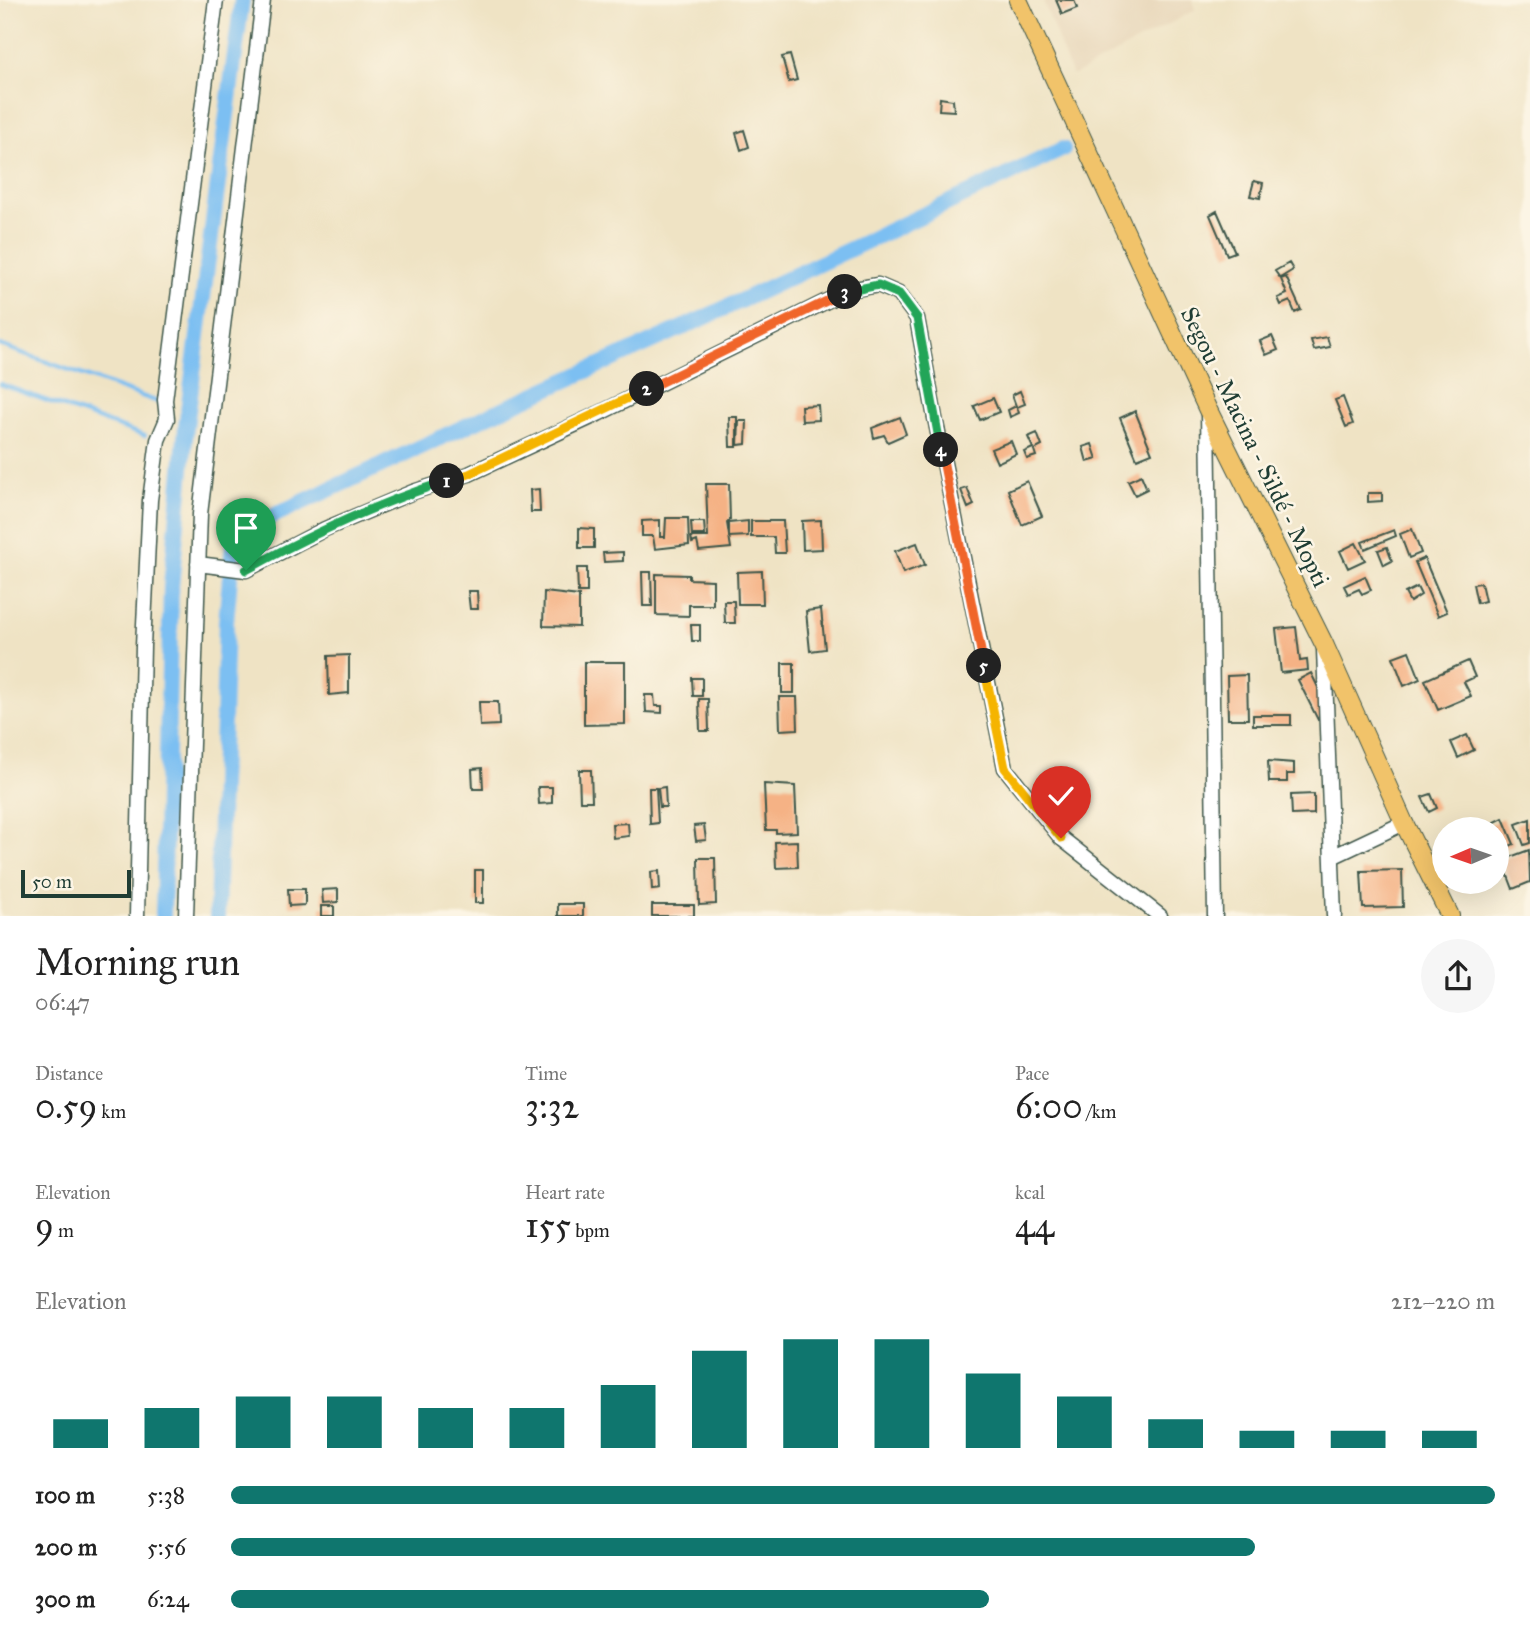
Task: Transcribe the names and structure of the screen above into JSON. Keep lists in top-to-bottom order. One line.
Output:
{"streets":{"main road":["Segou - Macina - Sildé - Mopti"]},"scale_bar":"50 m","north":"left","page":{"pins":["3","2","4","1","5"],"scale":"50 m","heading":["Morning run","06:47"],"stats":[["Distance","0.59 km"],["Time","3:32"],["Pace","6:00 /km"],["Elevation","9 m"],["Heart rate","155 bpm"],["kcal","44"]],"chart":["Elevation","212–220 m"],"list":[{"name":"100 m","note":"5:38"},{"name":"200 m","note":"5:56"},{"name":"300 m","note":"6:24"}]}}
